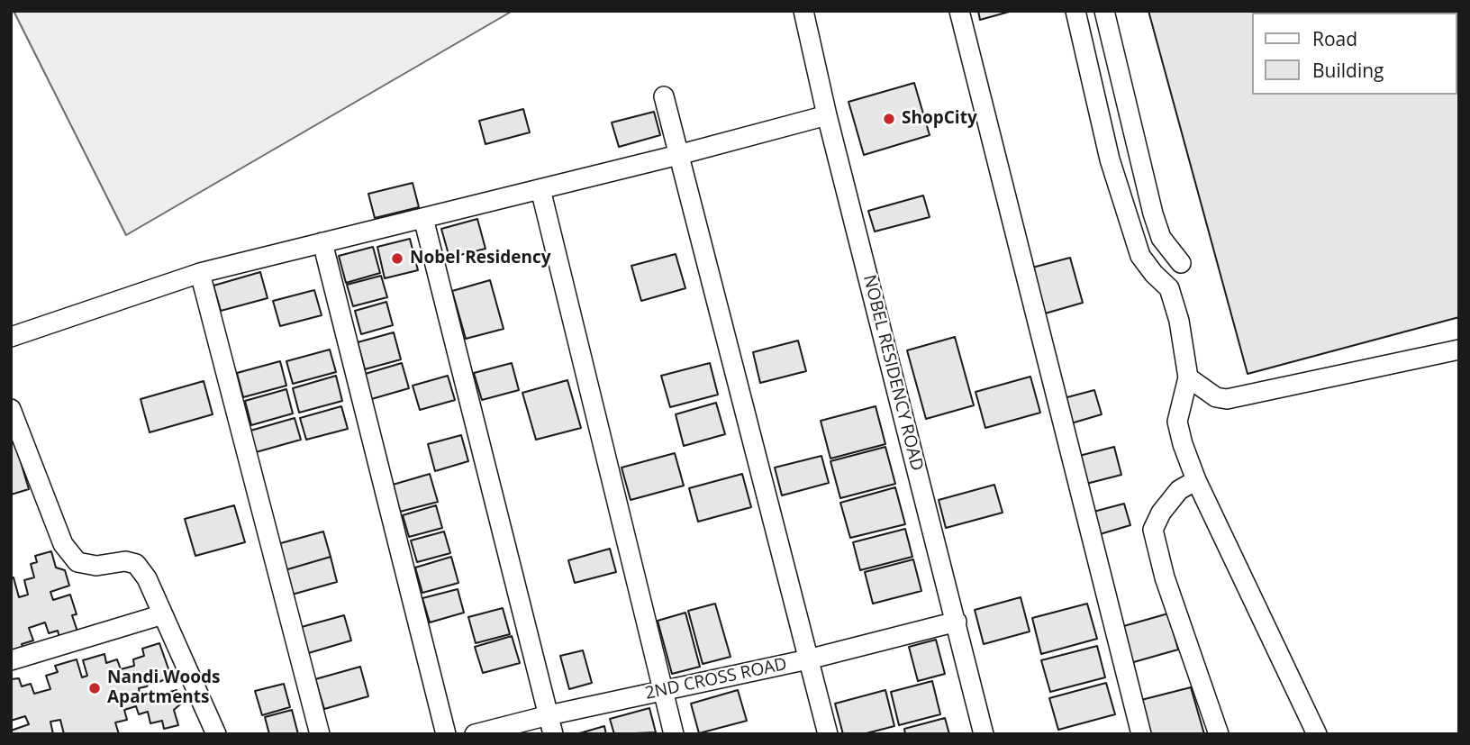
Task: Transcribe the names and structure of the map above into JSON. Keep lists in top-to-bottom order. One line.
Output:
{"streets":{"street":["NOBEL RESIDENCY ROAD","2ND CROSS ROAD"]},"crossings":[["NOBEL RESIDENCY ROAD","2ND CROSS ROAD"]],"places":["ShopCity","Nobel Residency","Nandi Woods Apartments"],"legend":["Road","Building"]}
